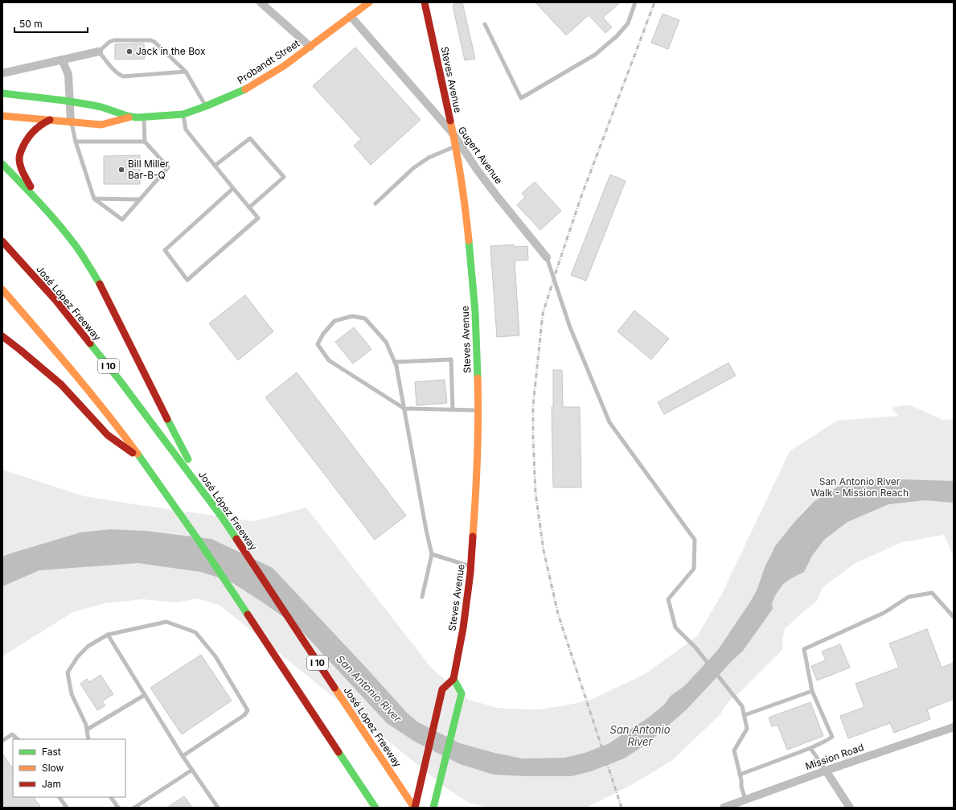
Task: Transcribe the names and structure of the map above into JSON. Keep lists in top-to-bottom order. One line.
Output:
{"streets":{"main road":["Probandt Street","Steves Avenue","José López Freeway","I 10"],"street":["Gugert Avenue","Mission Road"]},"crossings":[["Probandt Street","Gugert Avenue"],["Steves Avenue","Gugert Avenue"]],"water":["San Antonio River"],"parks":["San Antonio River Walk - Mission Reach"],"places":["Jack in the Box","Bill Miller Bar-B-Q"],"legend":["Fast","Slow","Jam"],"scale_bar":"50 m"}
